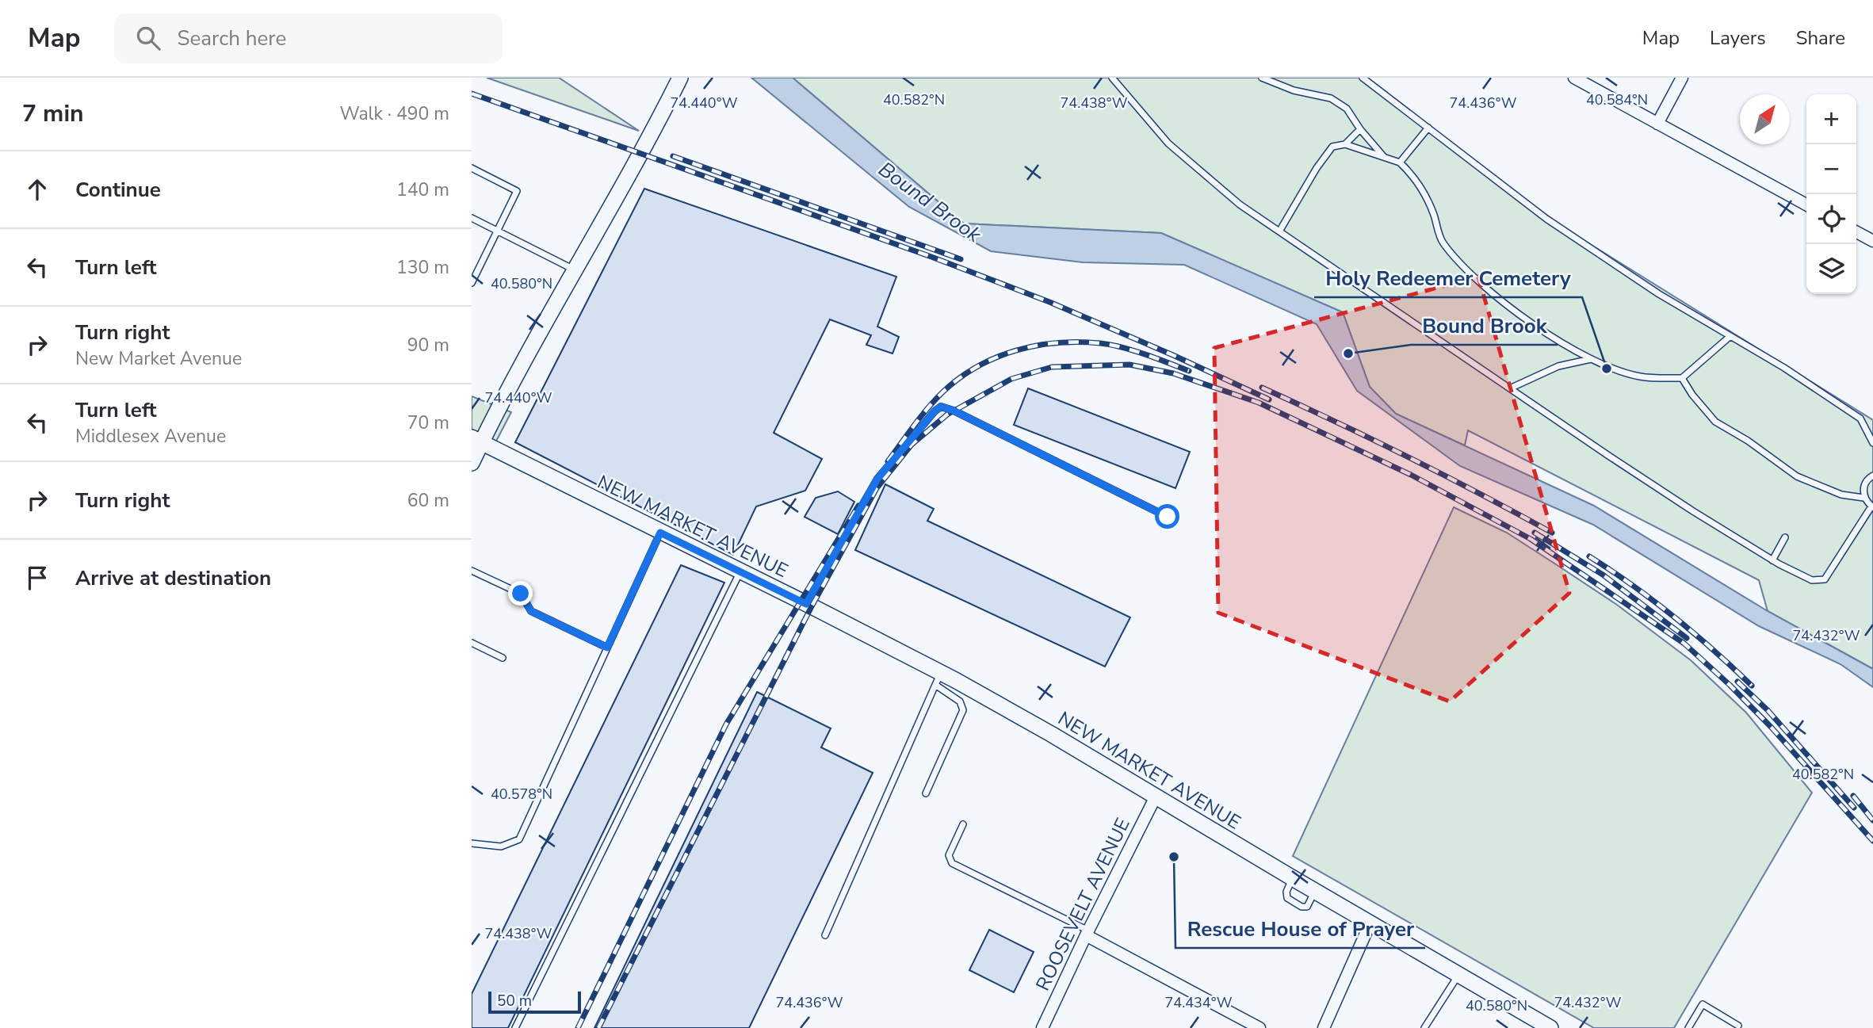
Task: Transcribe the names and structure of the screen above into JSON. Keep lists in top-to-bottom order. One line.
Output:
{"streets":{"main road":["NEW MARKET AVENUE"],"street":["ROOSEVELT AVENUE"]},"crossings":[["NEW MARKET AVENUE","ROOSEVELT AVENUE"]],"water":["Bound Brook"],"places":["Bound Brook","Holy Redeemer Cemetery","Rescue House of Prayer"],"scale_bar":"50 m","north":"top right","page":{"header":"Map","search":"Search here","nav":["Map","Layers","Share"],"heading":["7 min","Walk · 490 m"],"map_buttons":["+","−"],"list":[["Continue","140 m"],["Turn left","130 m"],["Turn right","New Market Avenue","90 m"],["Turn left","Middlesex Avenue","70 m"],["Turn right","60 m"],"Arrive at destination"],"scale":"50 m"},"coordinates":["40.582°N","40.584°N","74.440°W","74.438°W","74.436°W","40.580°N","74.432°W","40.578°N","74.434°W"]}
